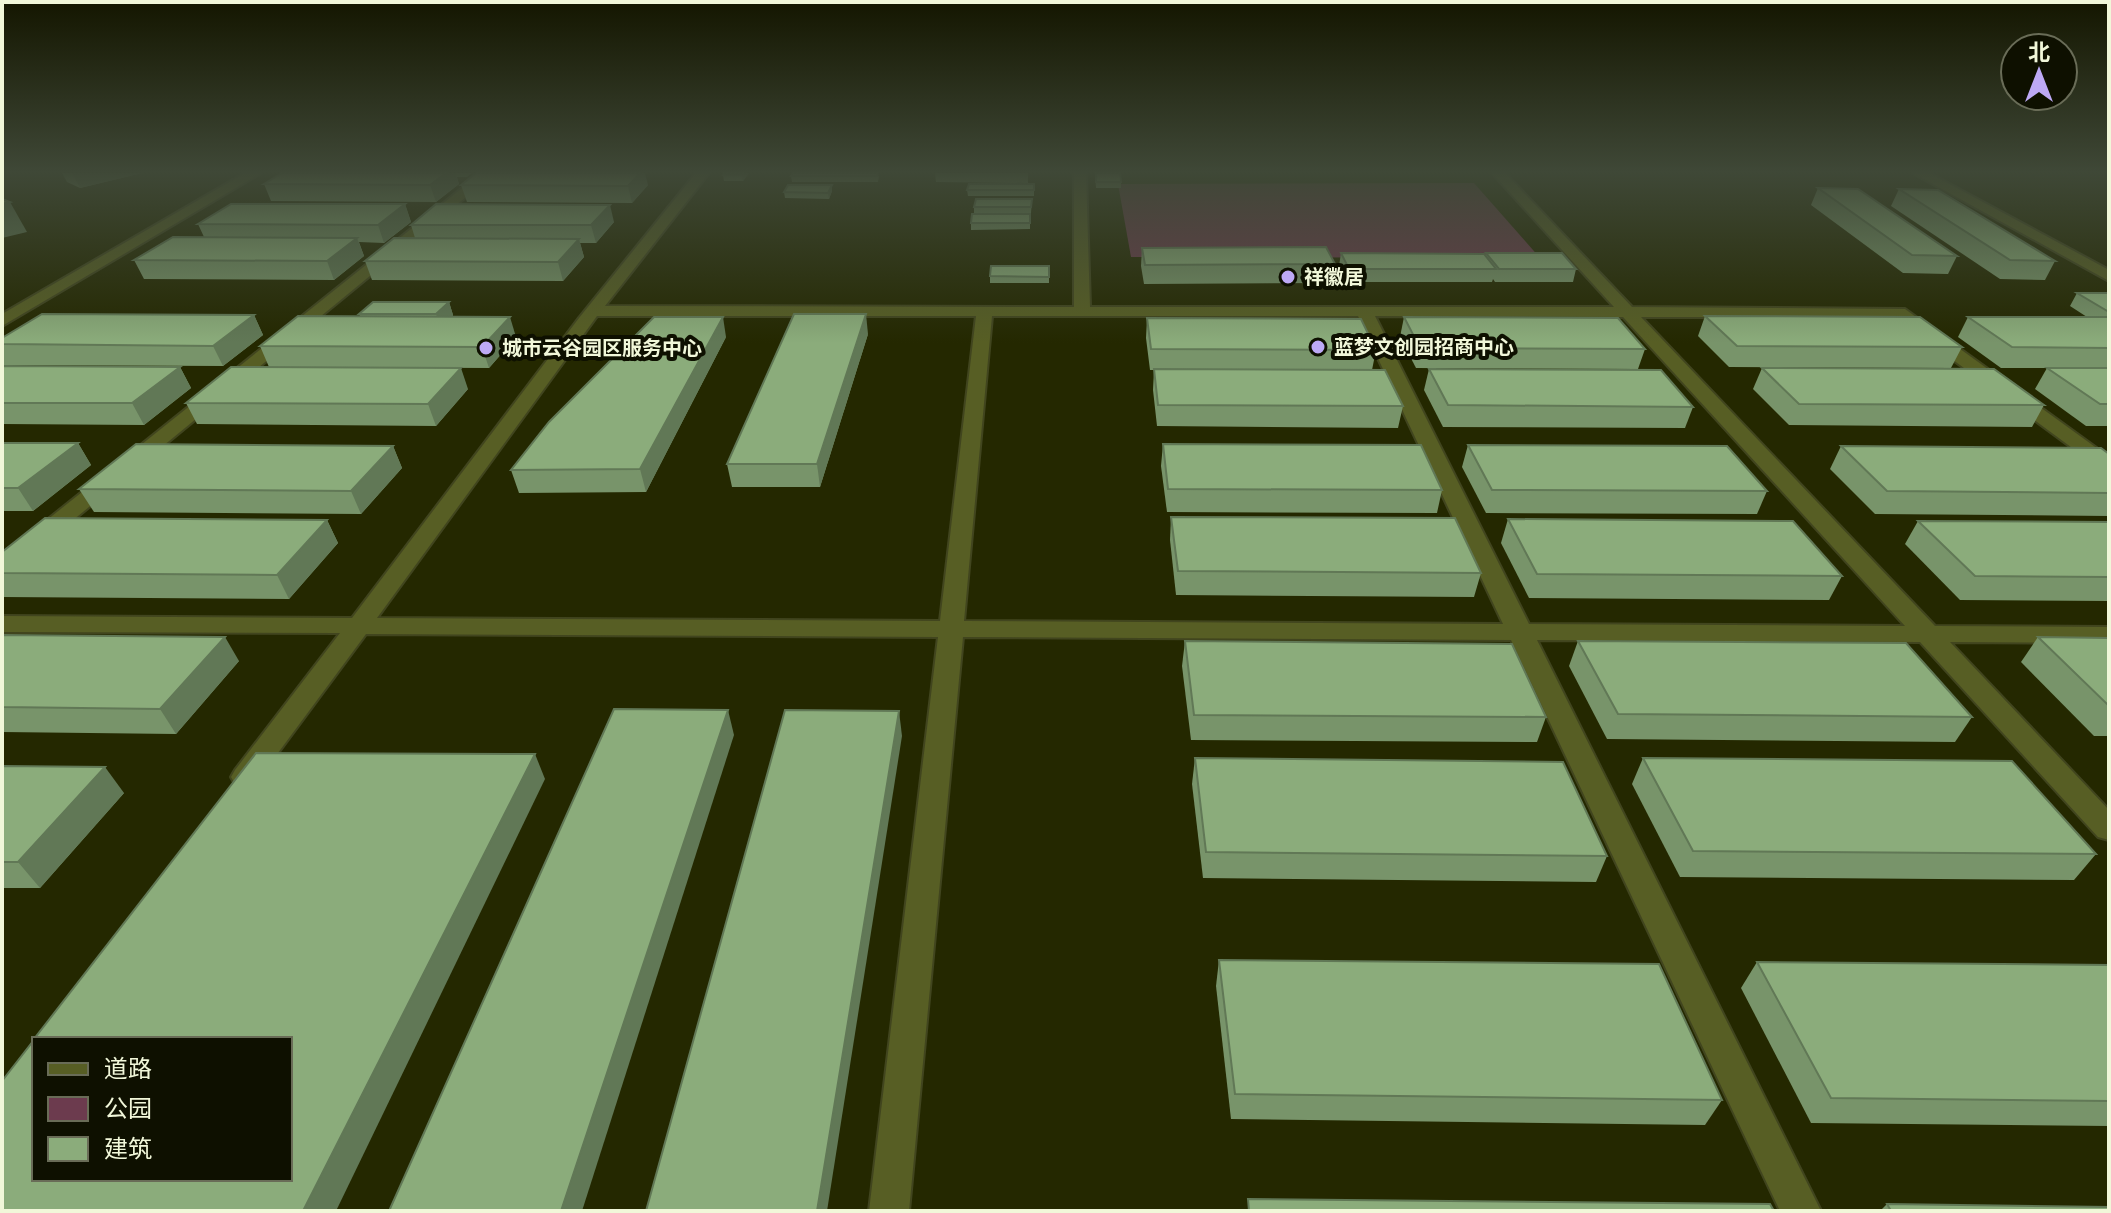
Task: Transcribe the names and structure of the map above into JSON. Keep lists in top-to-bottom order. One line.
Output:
{"places":["祥徽居","蓝梦文创园招商中心","城市云谷园区服务中心"],"legend":["道路","公园","建筑"],"north":"top"}
